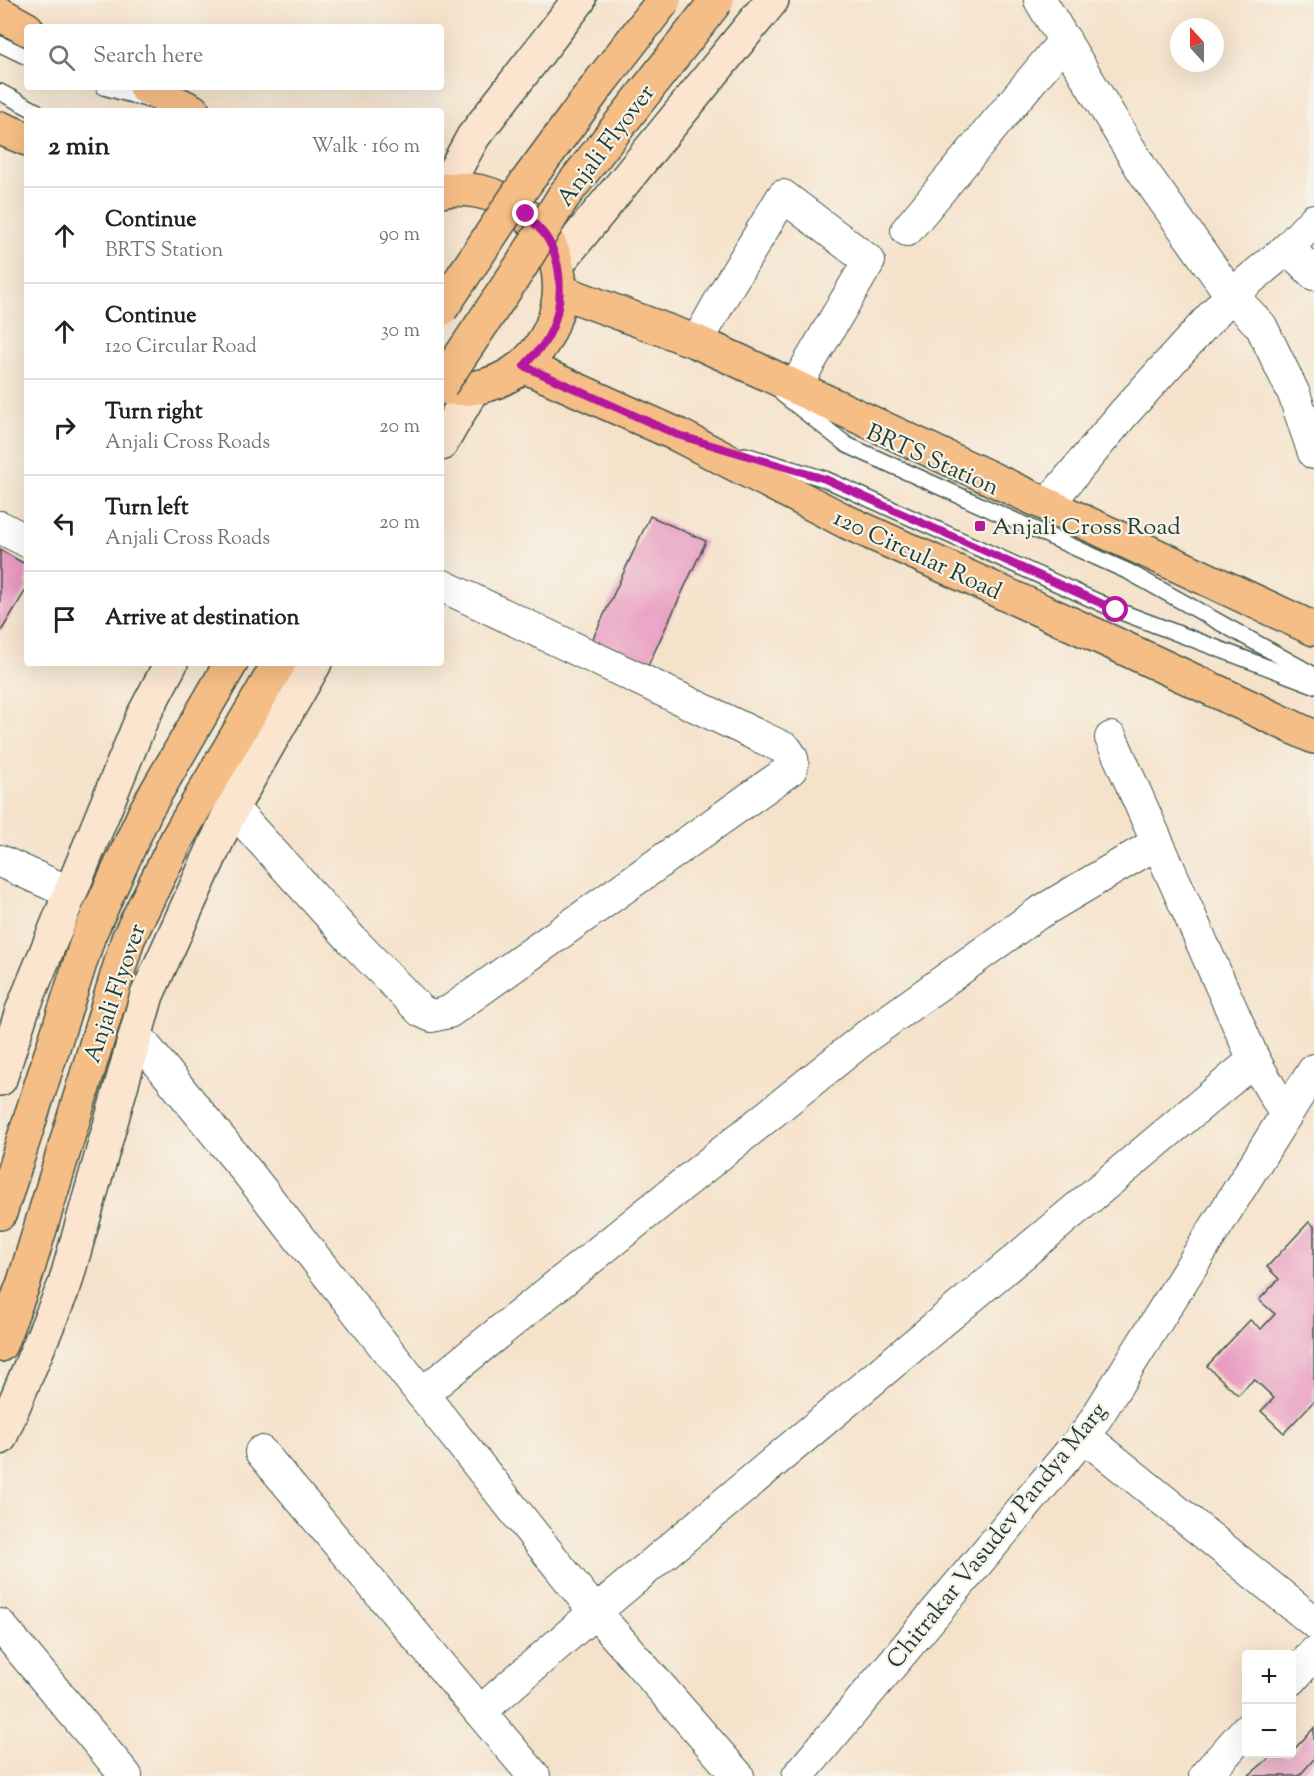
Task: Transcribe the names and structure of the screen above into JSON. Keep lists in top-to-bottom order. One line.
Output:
{"streets":{"main road":["Anjali Flyover","120 Circular Road"],"street":["Chitrakar Vasudev Pandya Marg"],"lane":["BRTS Station"]},"places":{"transit":["Anjali Cross Road"]},"north":"top","page":{"search":"Search here","heading":["2 min","Walk · 160 m"],"list":[["Continue","BRTS Station","90 m"],["Continue","120 Circular Road","30 m"],["Turn right","Anjali Cross Roads","20 m"],["Turn left","Anjali Cross Roads","20 m"],"Arrive at destination"],"map_buttons":["+","−"]}}
